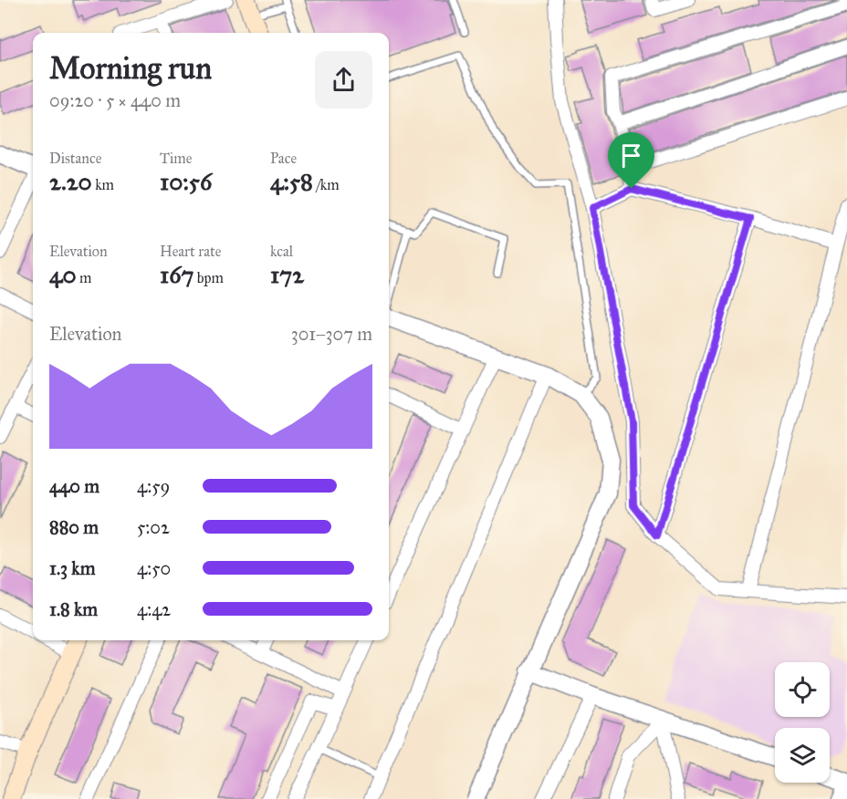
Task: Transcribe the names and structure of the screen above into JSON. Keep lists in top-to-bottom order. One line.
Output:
{"page":{"heading":["Morning run","09:20 · 5 × 440 m"],"stats":[["Distance","2.20 km"],["Time","10:56"],["Pace","4:58 /km"],["Elevation","40 m"],["Heart rate","167 bpm"],["kcal","172"]],"chart":["Elevation","301–307 m"],"list":[{"name":"440 m","note":"4:59"},{"name":"880 m","note":"5:02"},{"name":"1.3 km","note":"4:50"},{"name":"1.8 km","note":"4:42"}]}}
